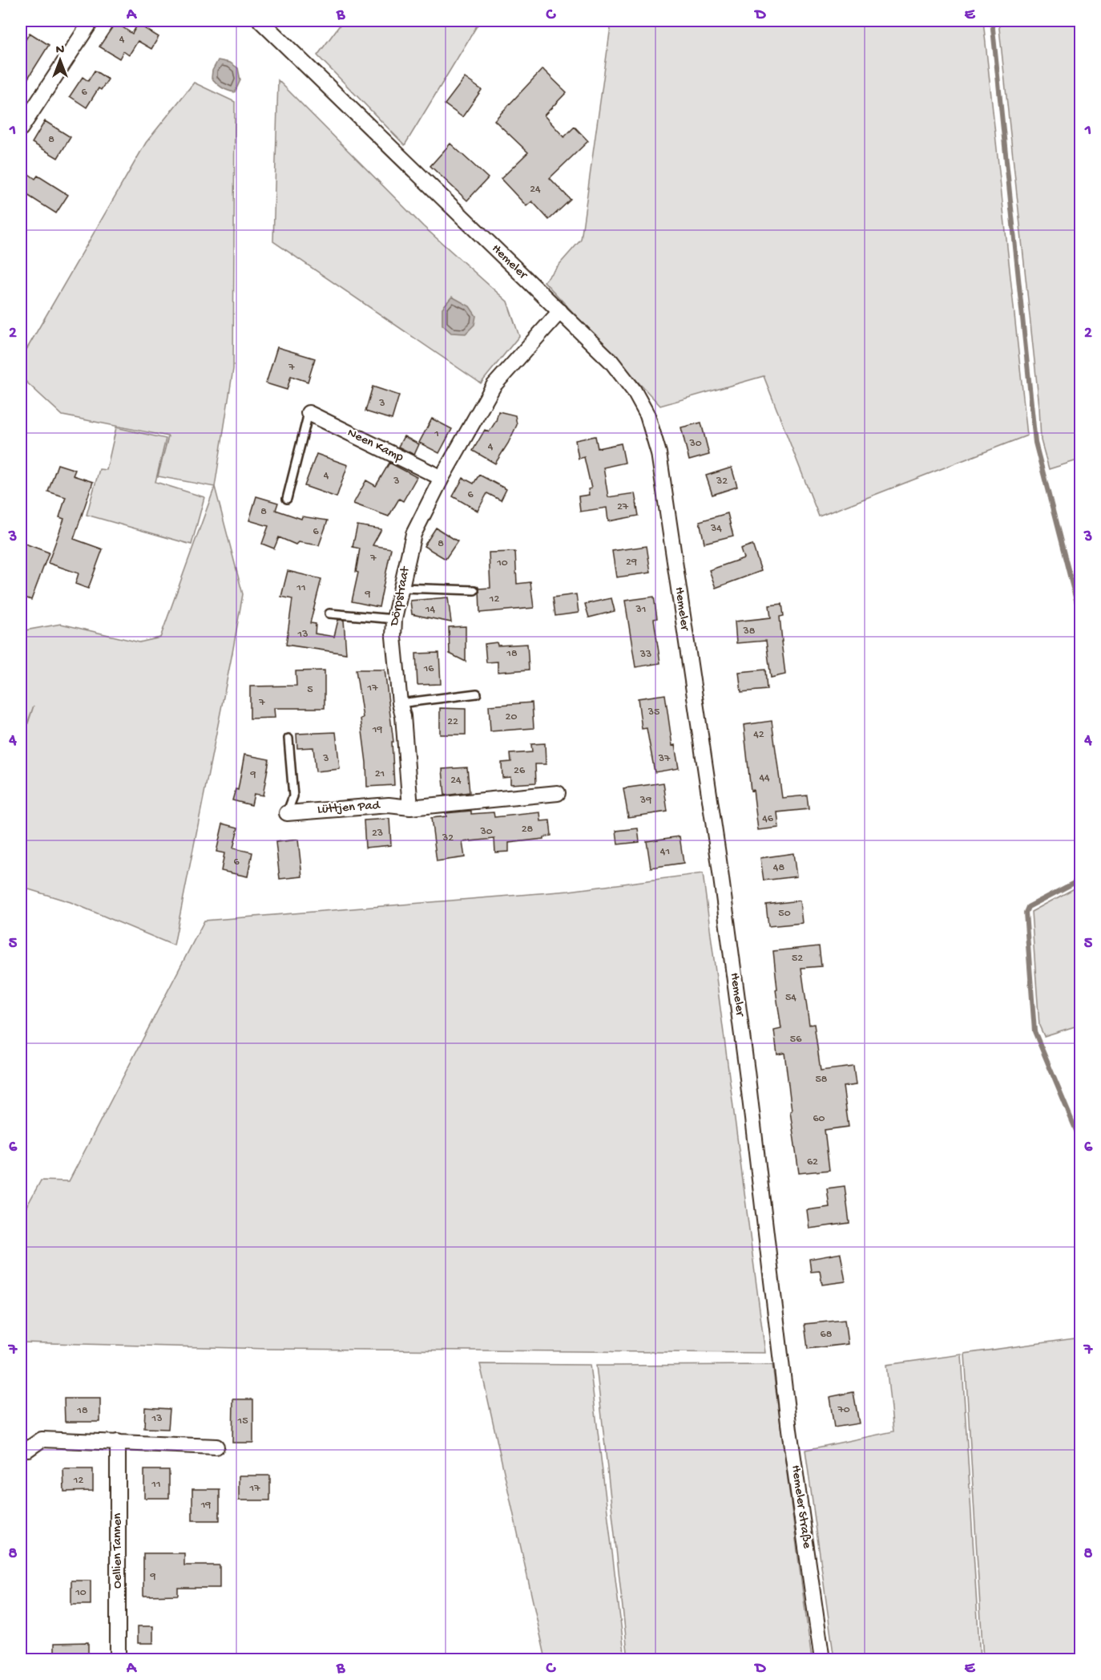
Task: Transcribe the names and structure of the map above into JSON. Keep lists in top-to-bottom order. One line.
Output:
{"streets":{"street":["Hemeler","Neen Kamp","Dörpstraat","Lüttjen Pad","Hemeler Straße","Oellien Tannen"]},"crossings":[["Hemeler","Dörpstraat"],["Hemeler","Hemeler Straße"],["Neen Kamp","Dörpstraat"],["Dörpstraat","Lüttjen Pad"]],"house_numbers":["4","6","8","24","7","3","1","30","4","4","3","32","6","27","8","34","6","8","7","29","10","11","9","12","14","31","38","13","18","33","16","17","5","7","35","20","22","19","42","3","37","26","21","9","44","24","39","46","28","30","23","32","41","6","48","50","52","54","56","58","60","62","68","70","18","13","15","12","11","17","19","9","10"],"north":"top","grid":{"columns":["A","B","C","D","E"],"rows":["1","2","3","4","5","6","7","8"]}}
